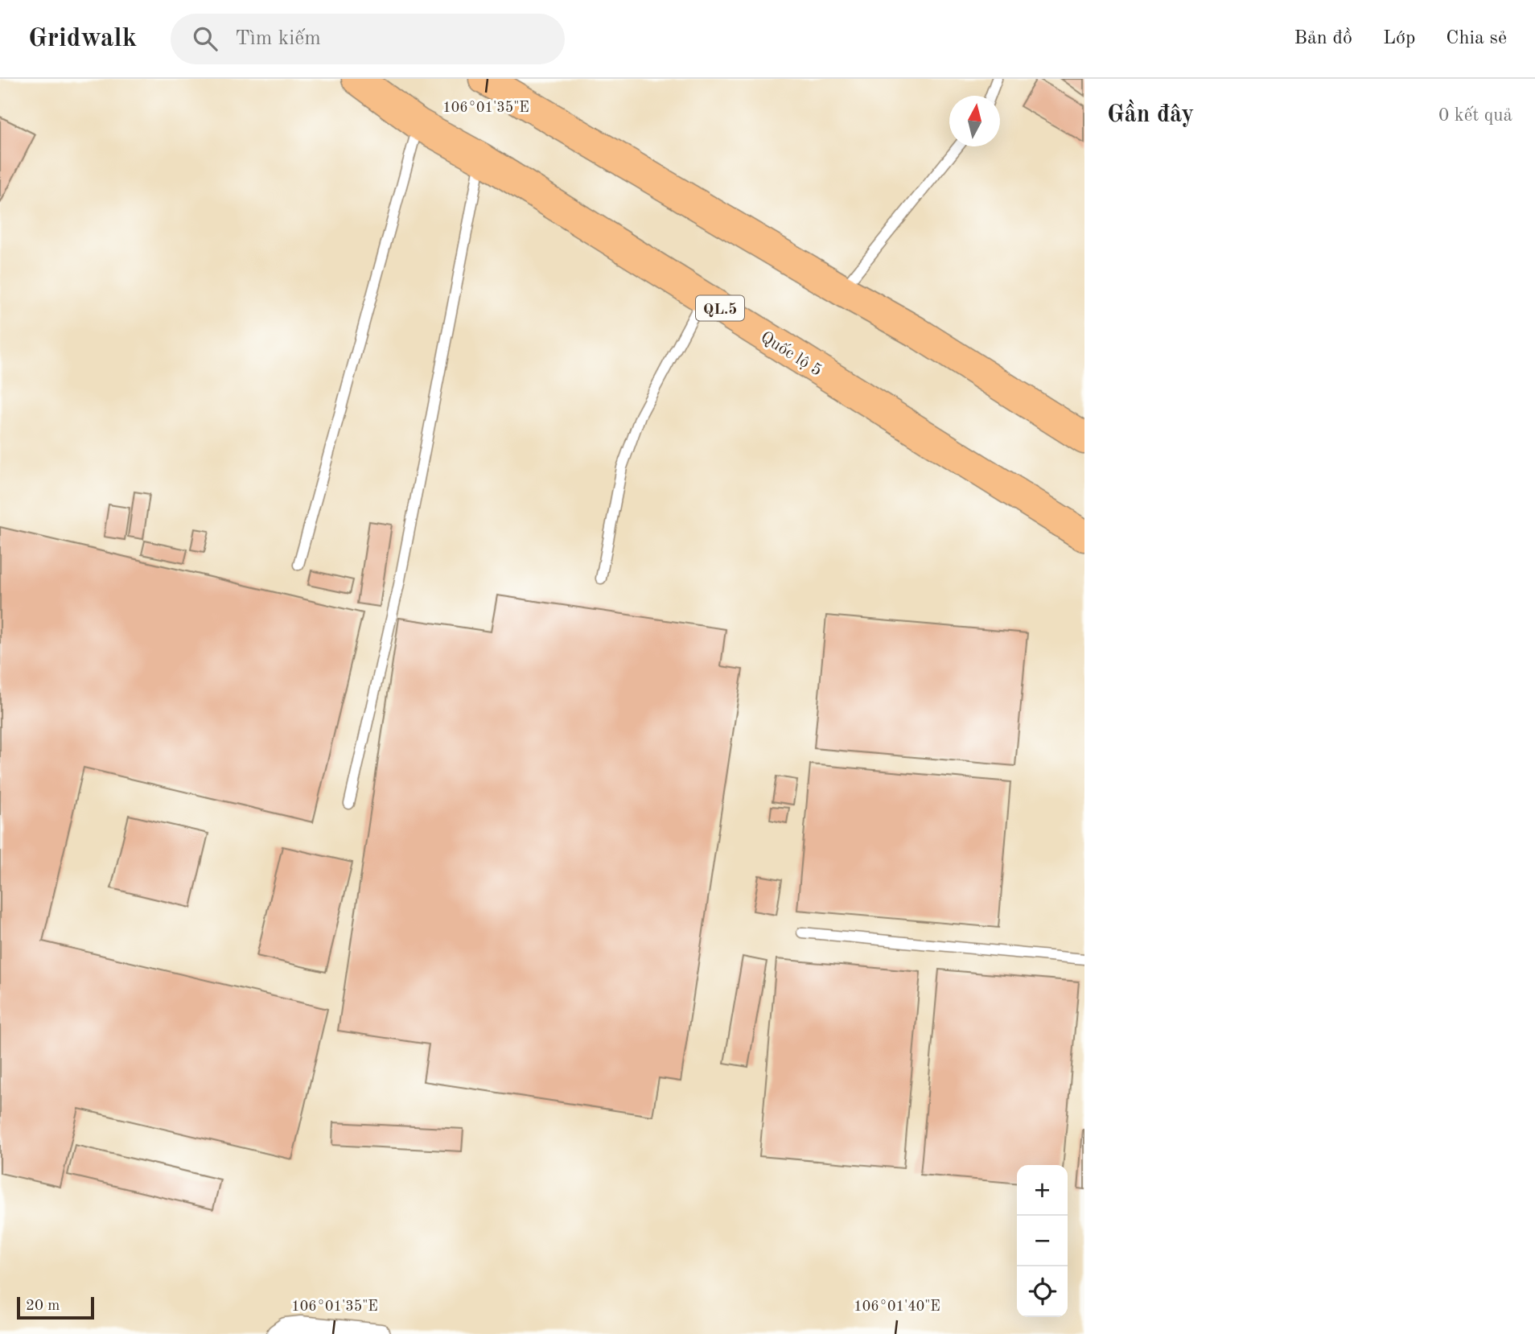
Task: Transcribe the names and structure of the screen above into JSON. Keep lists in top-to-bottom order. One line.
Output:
{"streets":{"highway":["QL.5","Quốc lộ 5"]},"scale_bar":"20 m","north":"top","page":{"header":"Gridwalk","search":"Tìm kiếm","nav":["Bản đồ","Lớp","Chia sẻ"],"heading":["Gần đây","0 kết quả"],"map_buttons":["+","−"],"scale":"20 m"},"coordinates":["106°01'35\"E","106°01'40\"E"]}
